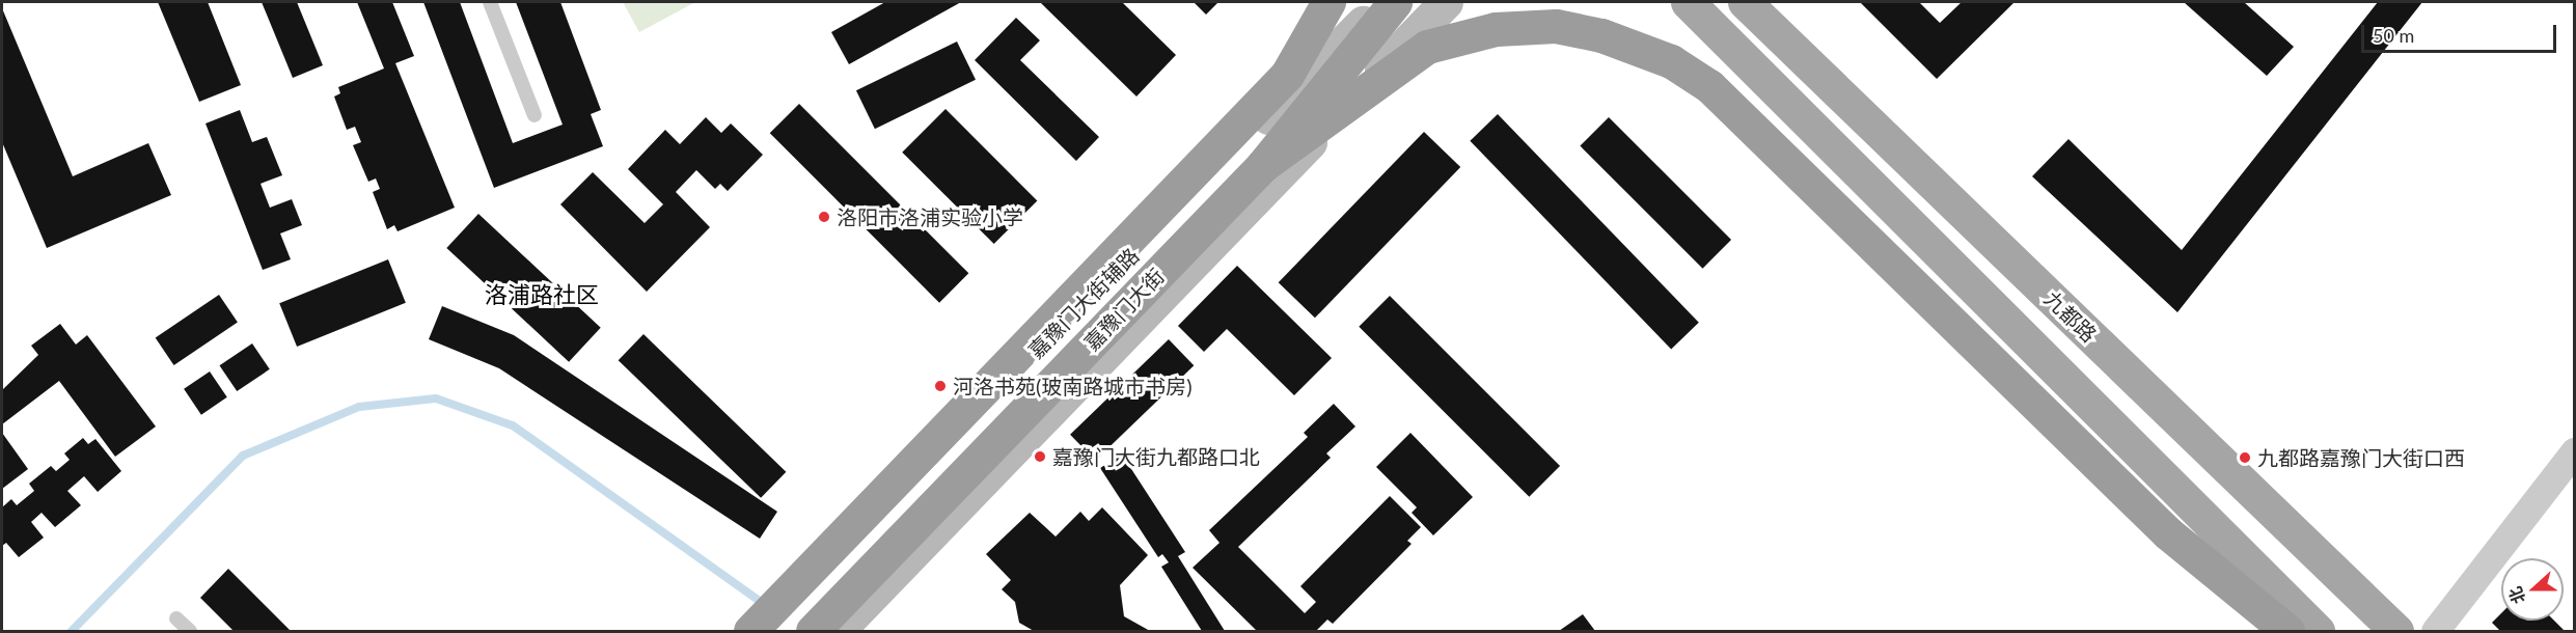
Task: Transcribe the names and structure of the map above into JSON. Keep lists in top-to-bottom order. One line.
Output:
{"streets":{"highway":["嘉豫门大街"],"main road":["嘉豫门大街辅路","九都路"]},"districts":["洛浦路社区"],"places":["洛阳市洛浦实验小学","河洛书苑(玻南路城市书房)","嘉豫门大街九都路口北","九都路嘉豫门大街口西"],"scale_bar":"50 m","north":"left"}
